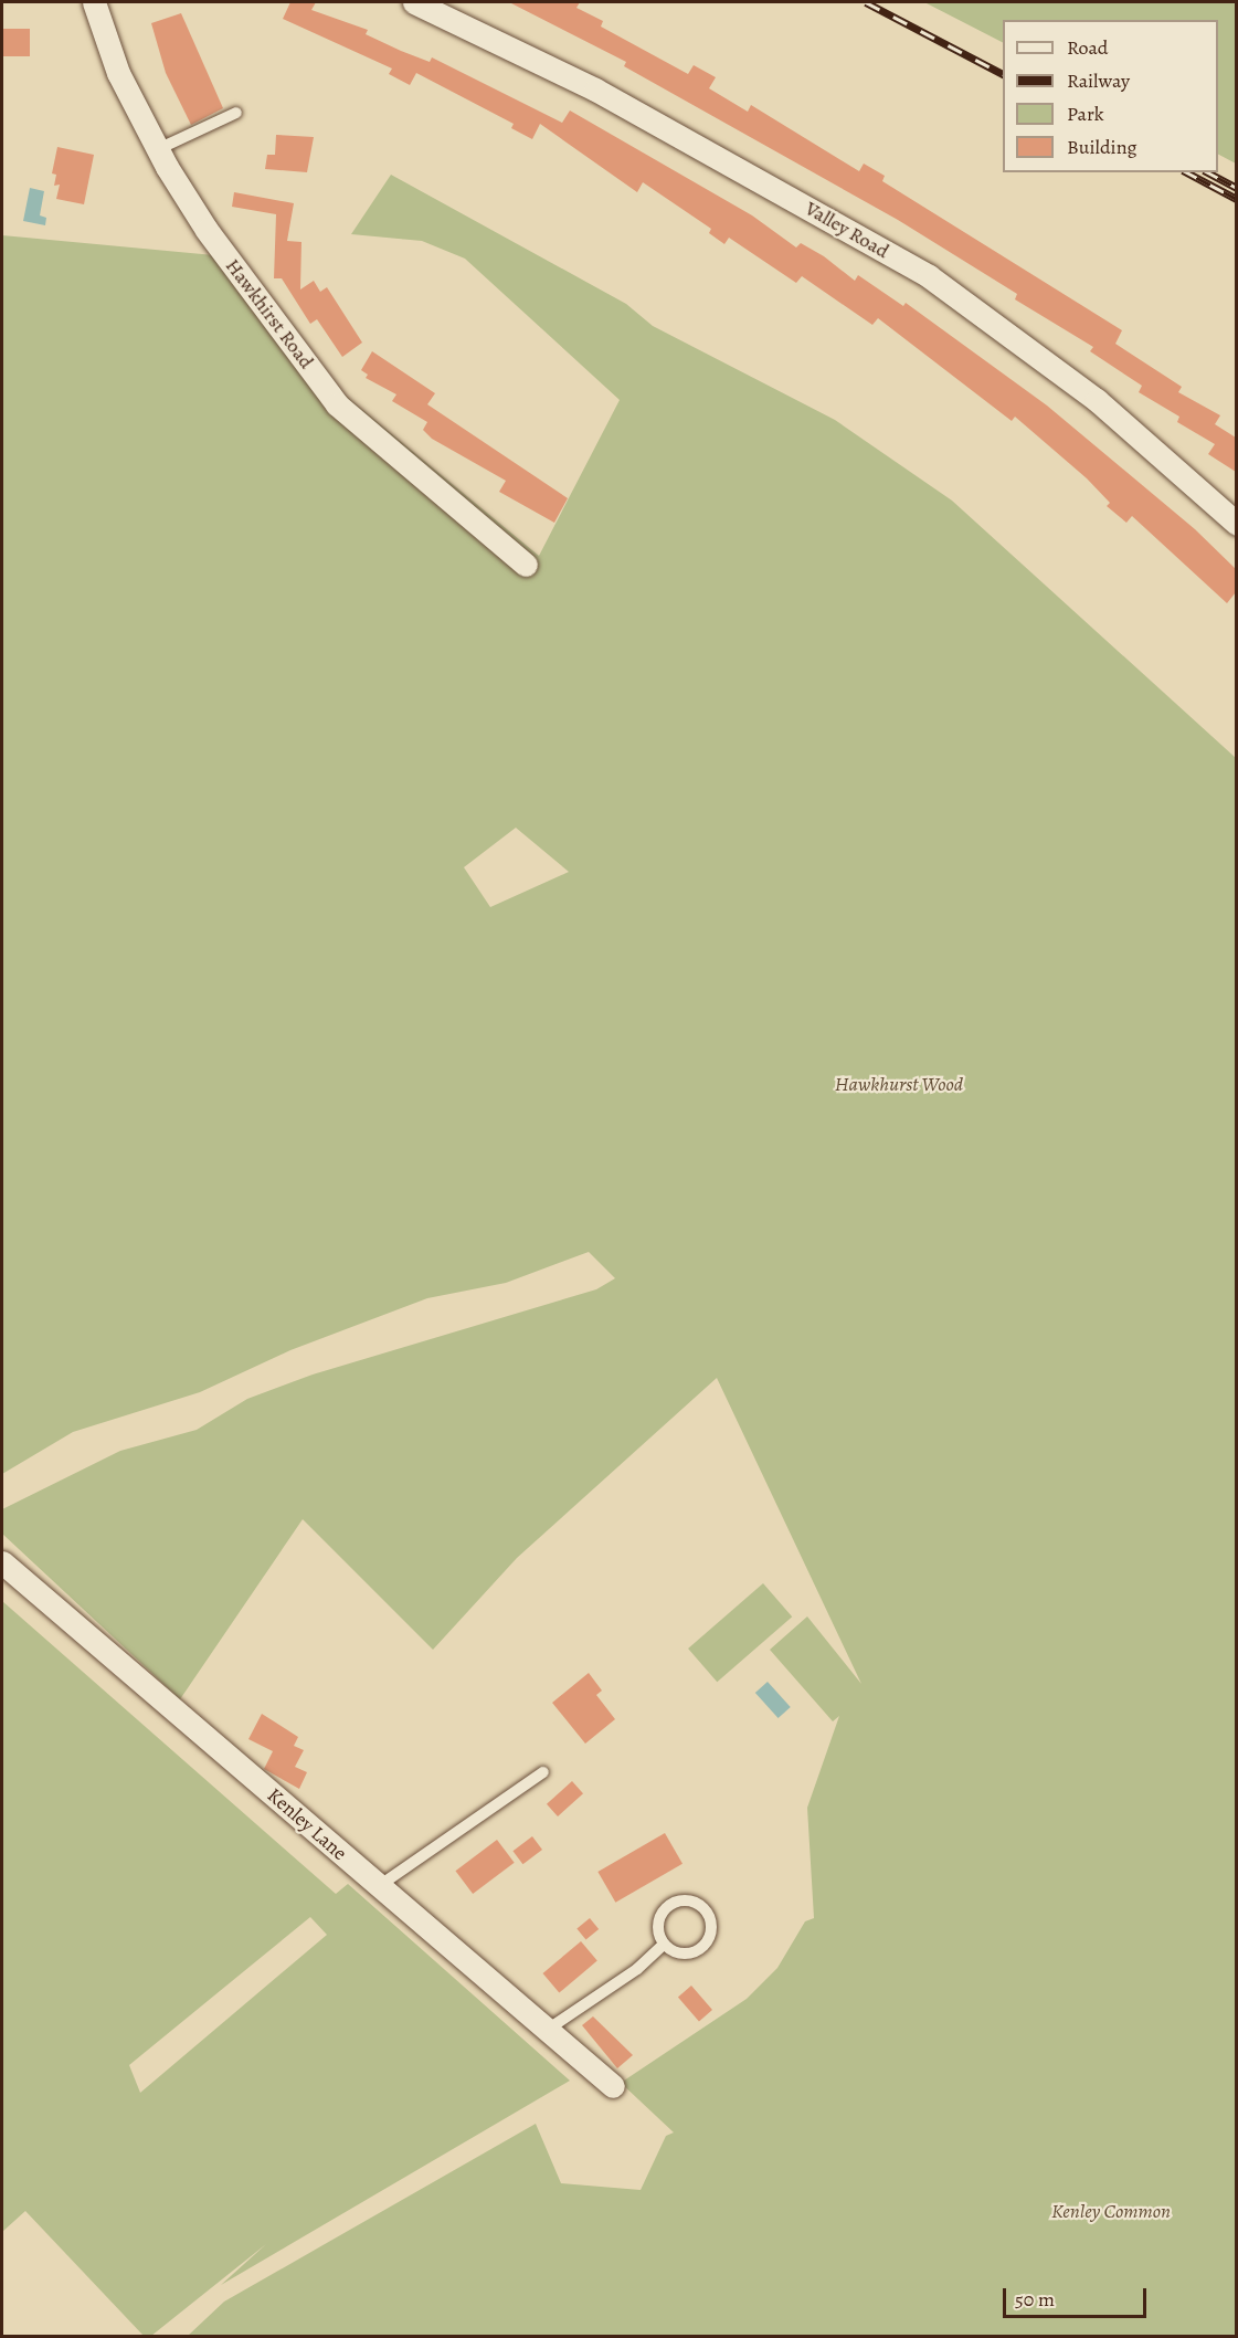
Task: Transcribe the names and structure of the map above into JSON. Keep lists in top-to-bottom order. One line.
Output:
{"streets":{"street":["Valley Road","Hawkhirst Road","Kenley Lane"]},"parks":["Hawkhurst Wood","Kenley Common"],"legend":["Road","Railway","Park","Building"],"scale_bar":"50 m"}
